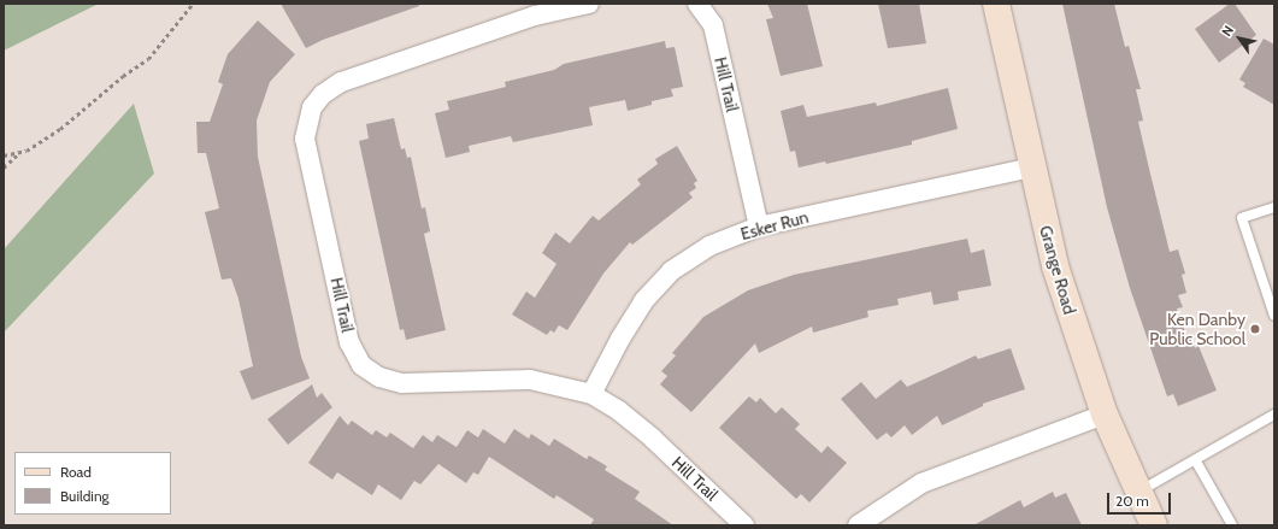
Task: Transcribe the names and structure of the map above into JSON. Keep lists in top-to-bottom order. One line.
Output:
{"streets":{"street":["Hill Trail","Esker Run","Grange Road"]},"crossings":[["Hill Trail","Esker Run"],["Esker Run","Grange Road"]],"places":["Ken Danby Public School"],"legend":["Road","Building"],"scale_bar":"20 m","north":"top left"}
